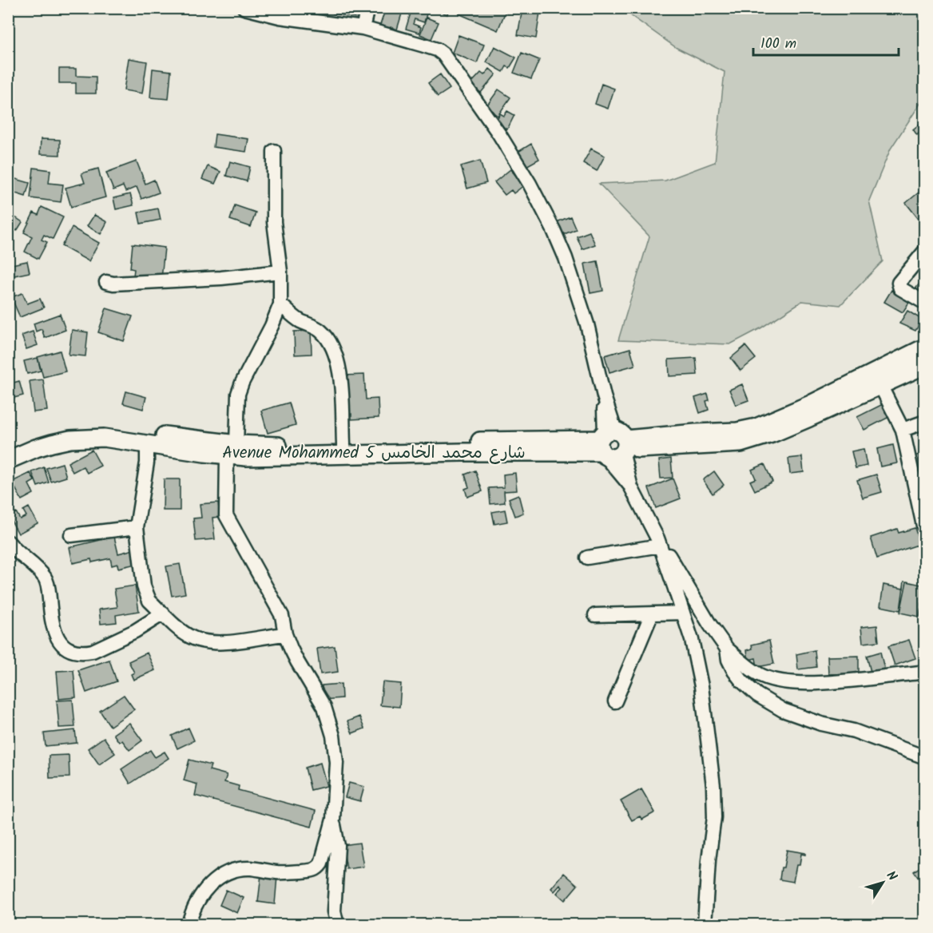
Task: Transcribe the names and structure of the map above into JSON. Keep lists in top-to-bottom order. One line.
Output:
{"streets":{"main road":["Avenue Mohammed 5 شارع محمد الخامس"]},"scale_bar":"100 m","north":"top right"}
